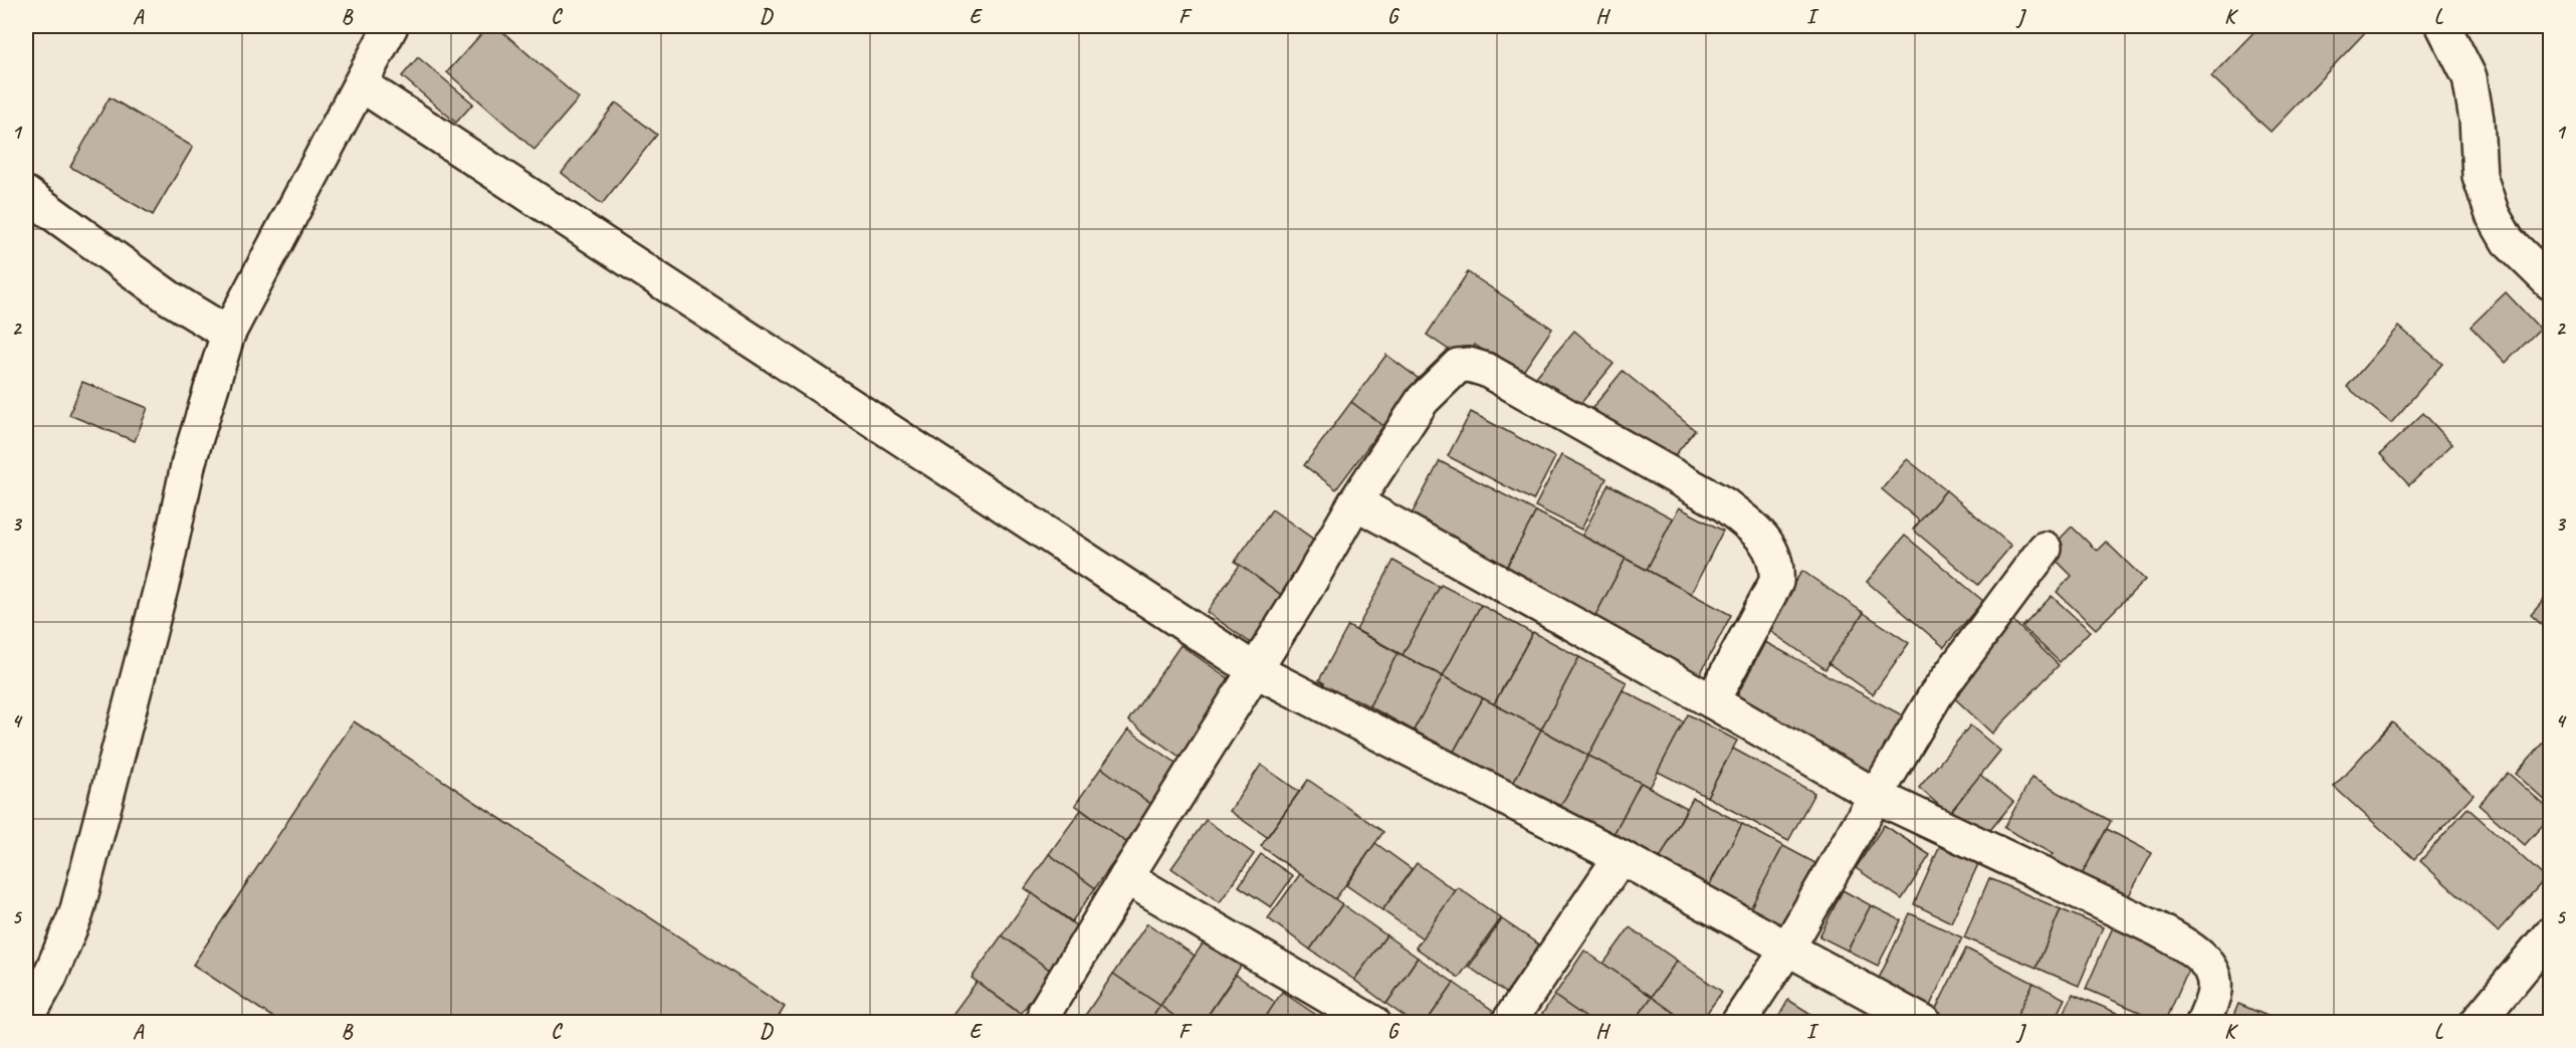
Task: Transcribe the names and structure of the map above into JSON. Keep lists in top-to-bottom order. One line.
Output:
{"grid":{"columns":["A","B","C","D","E","F","G","H","I","J","K","L"],"rows":["1","2","3","4","5"]}}
